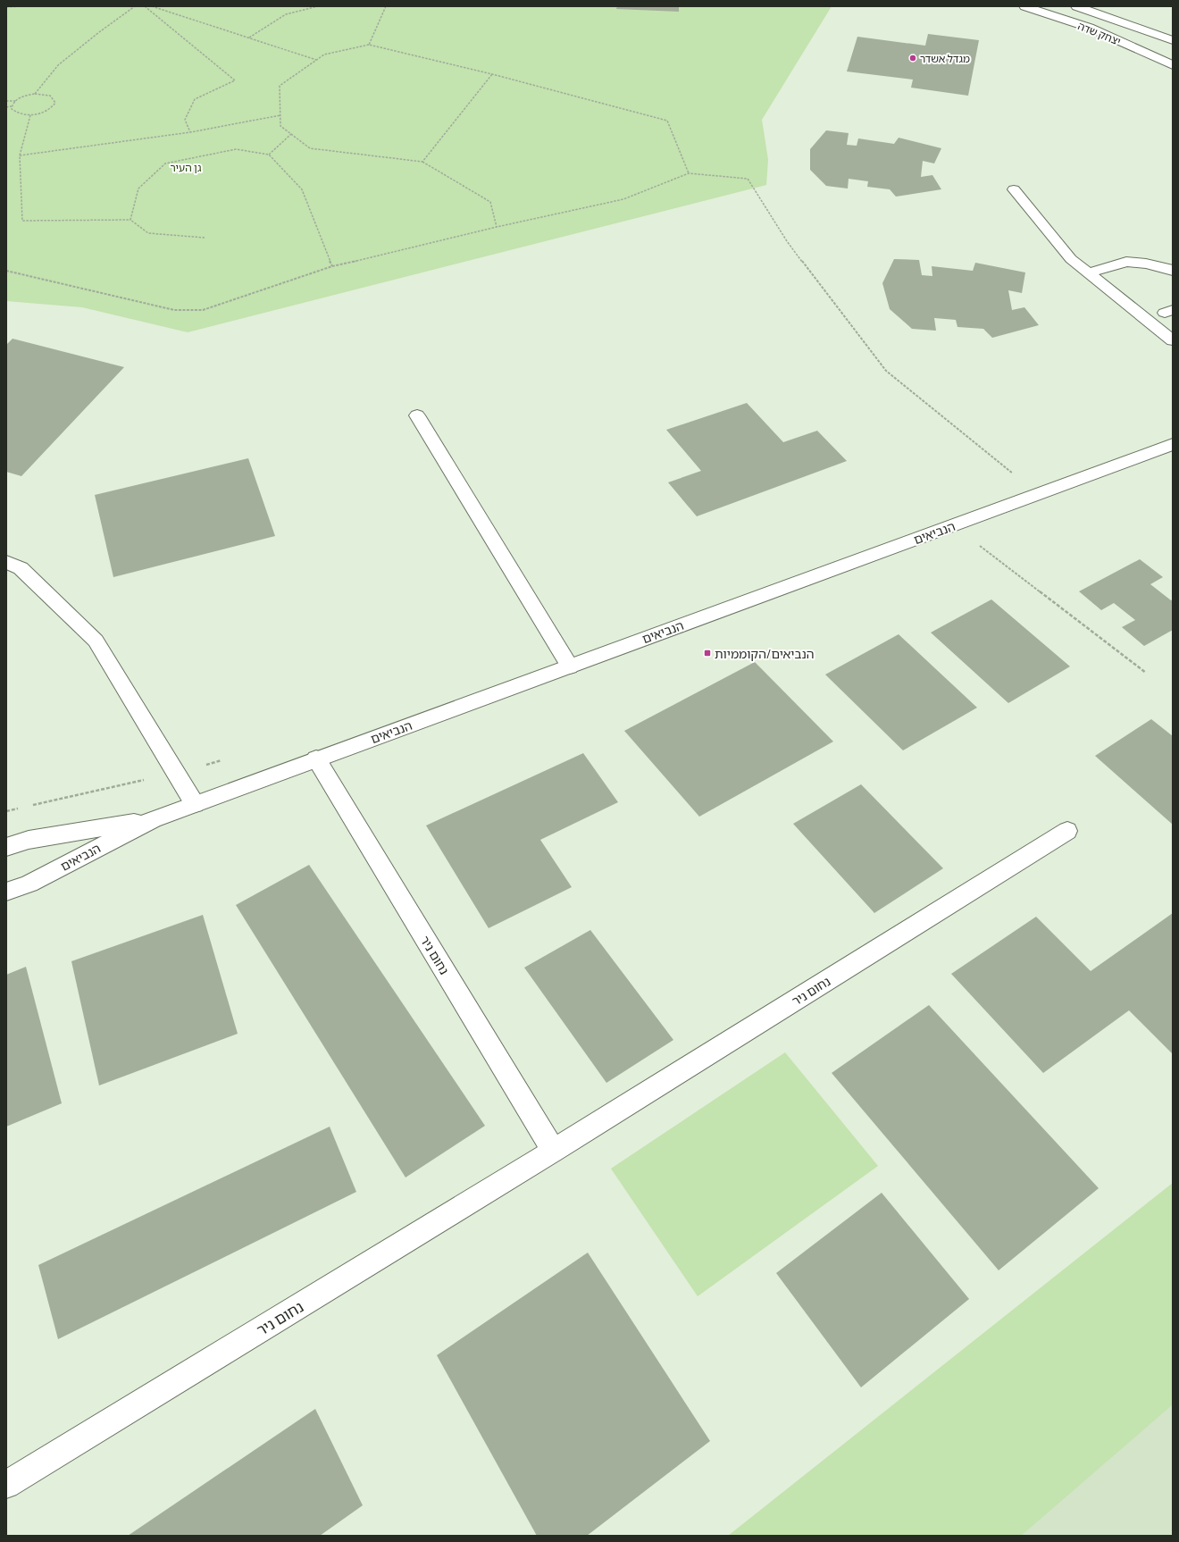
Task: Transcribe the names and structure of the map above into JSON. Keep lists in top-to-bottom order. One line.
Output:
{"streets":{"street":["יצחק שדה","הנביאים","נחום ניר"]},"crossings":[["הנביאים","נחום ניר"]],"parks":["גן העיר"],"places":{"other":["מגדל אשדר"],"transit":["הנביאים/הקוממיות"]}}
